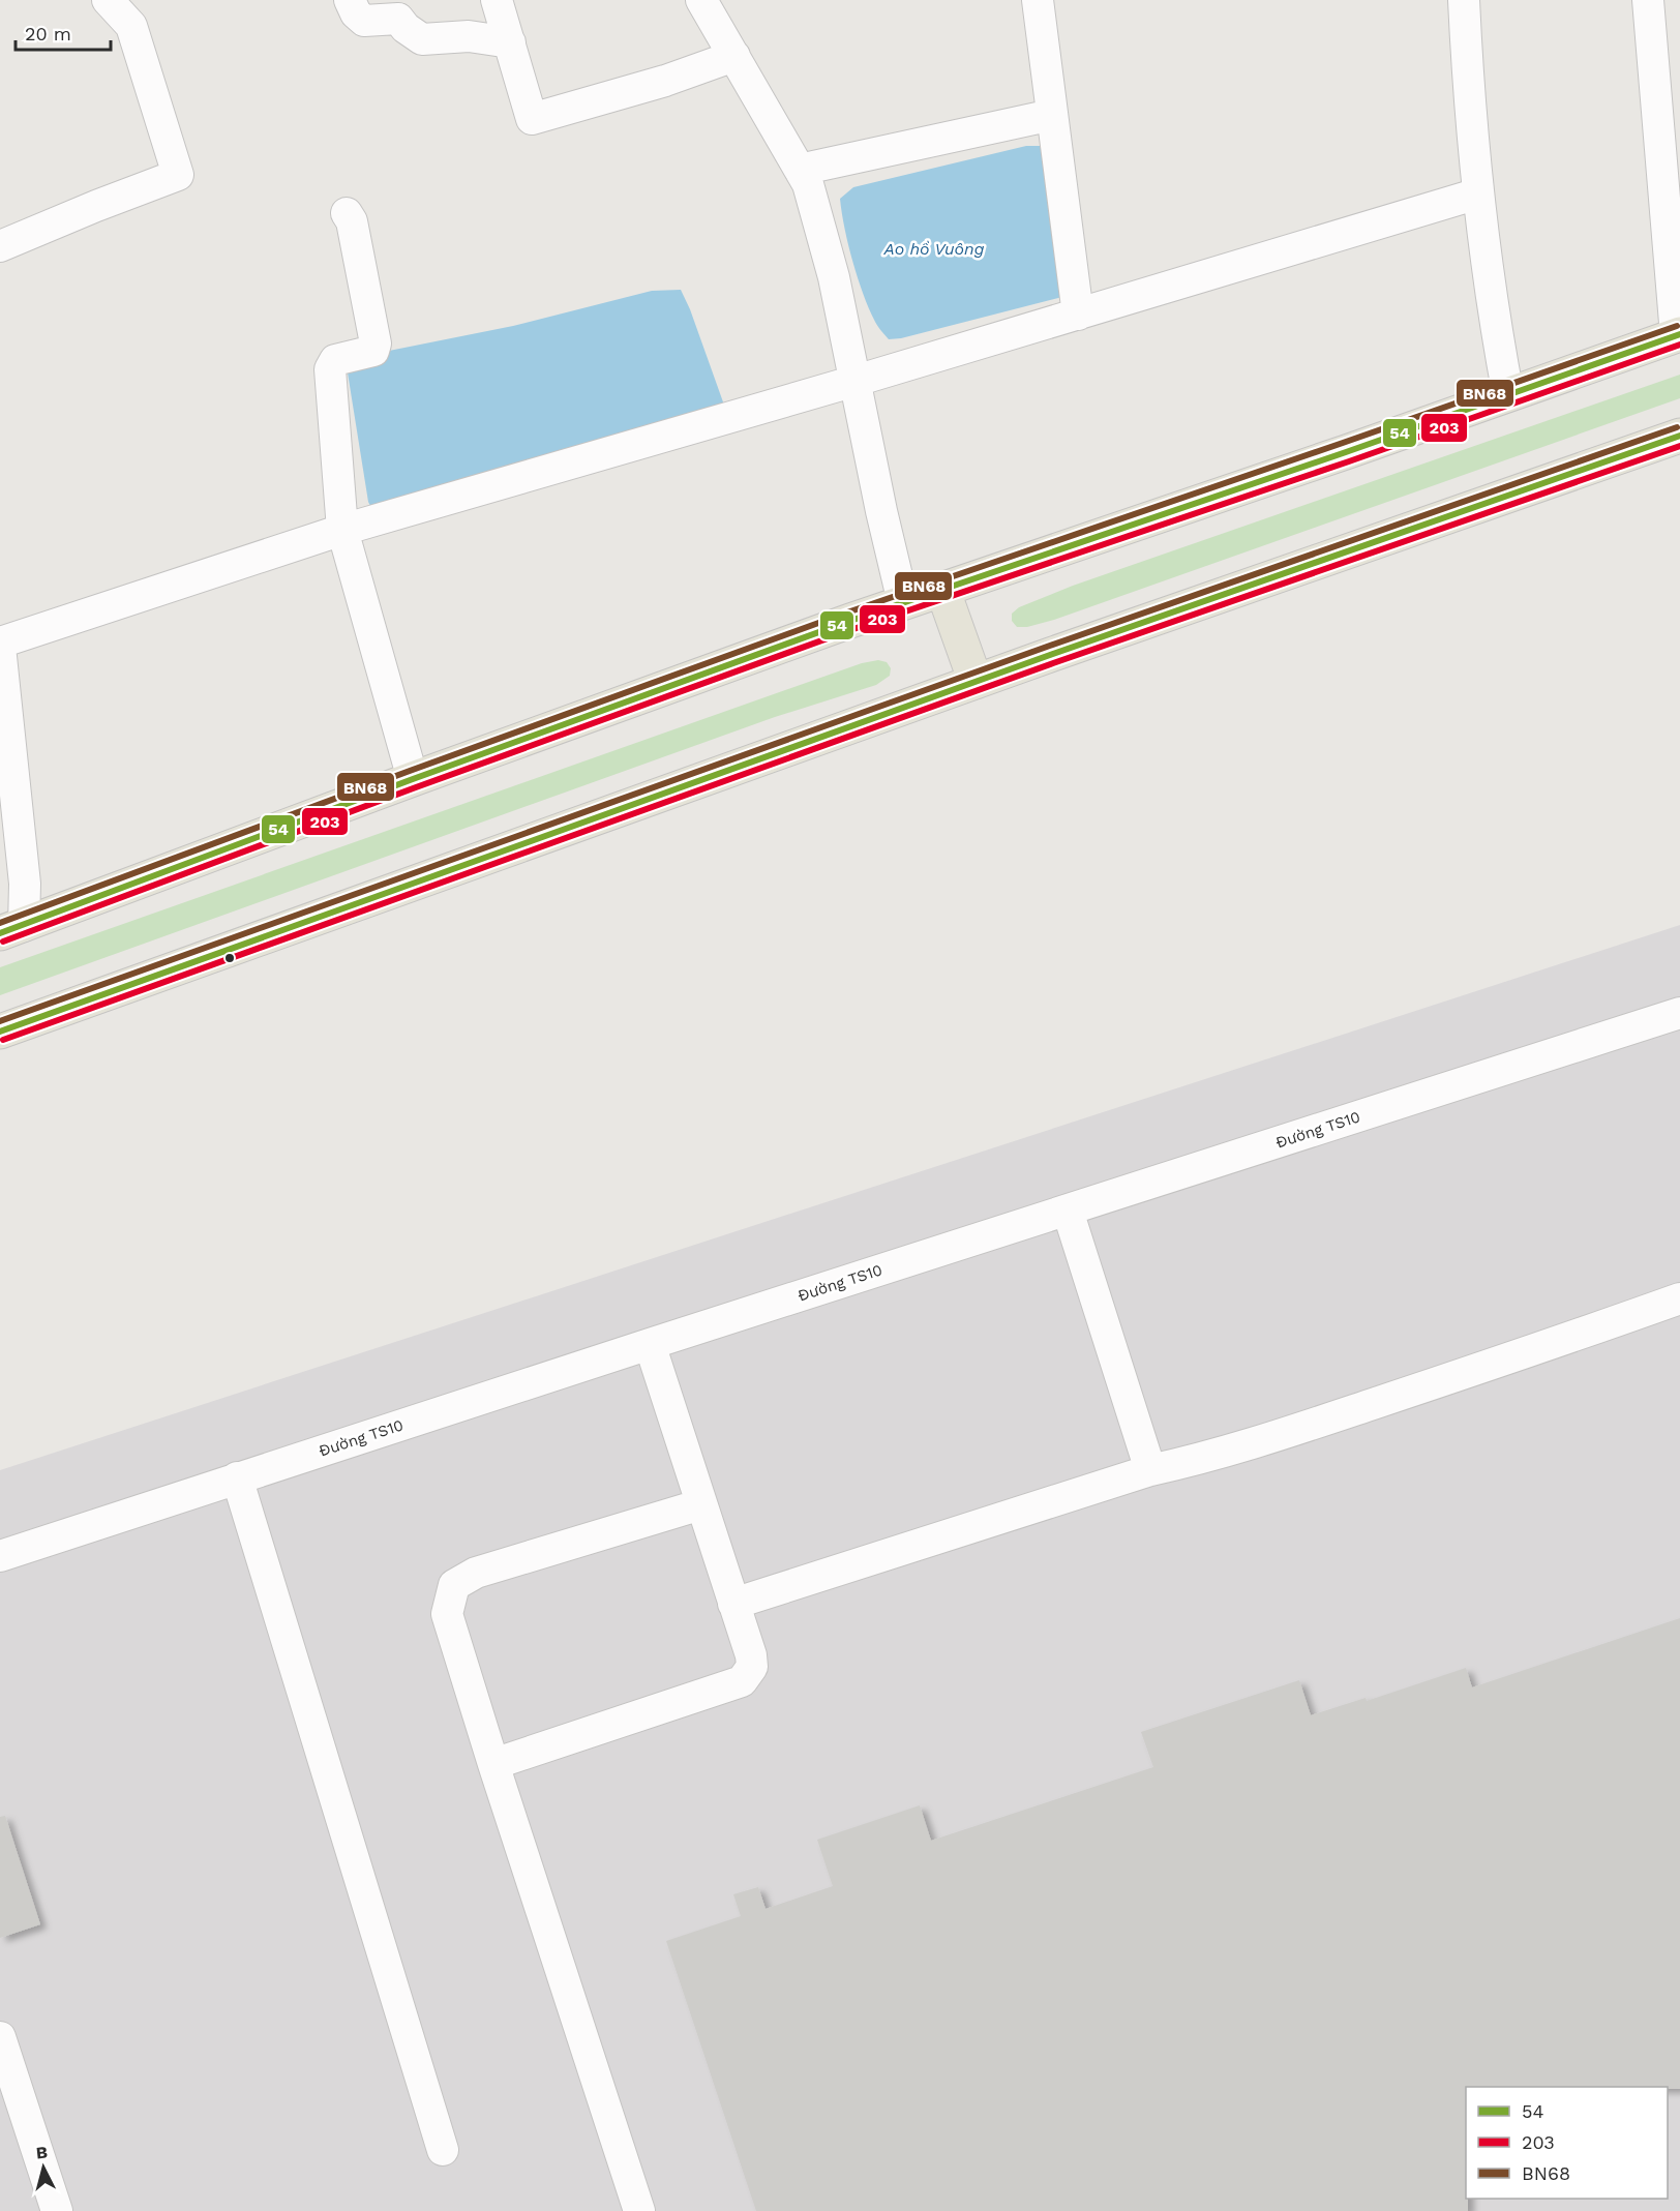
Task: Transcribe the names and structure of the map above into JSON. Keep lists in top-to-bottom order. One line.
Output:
{"streets":{"street":["Đường TS10"]},"water":["Ao hồ Vuông"],"lines":["transit line BN68","transit line 54","transit line 203"],"legend":["54","203","BN68"],"scale_bar":"20 m","north":"top"}
